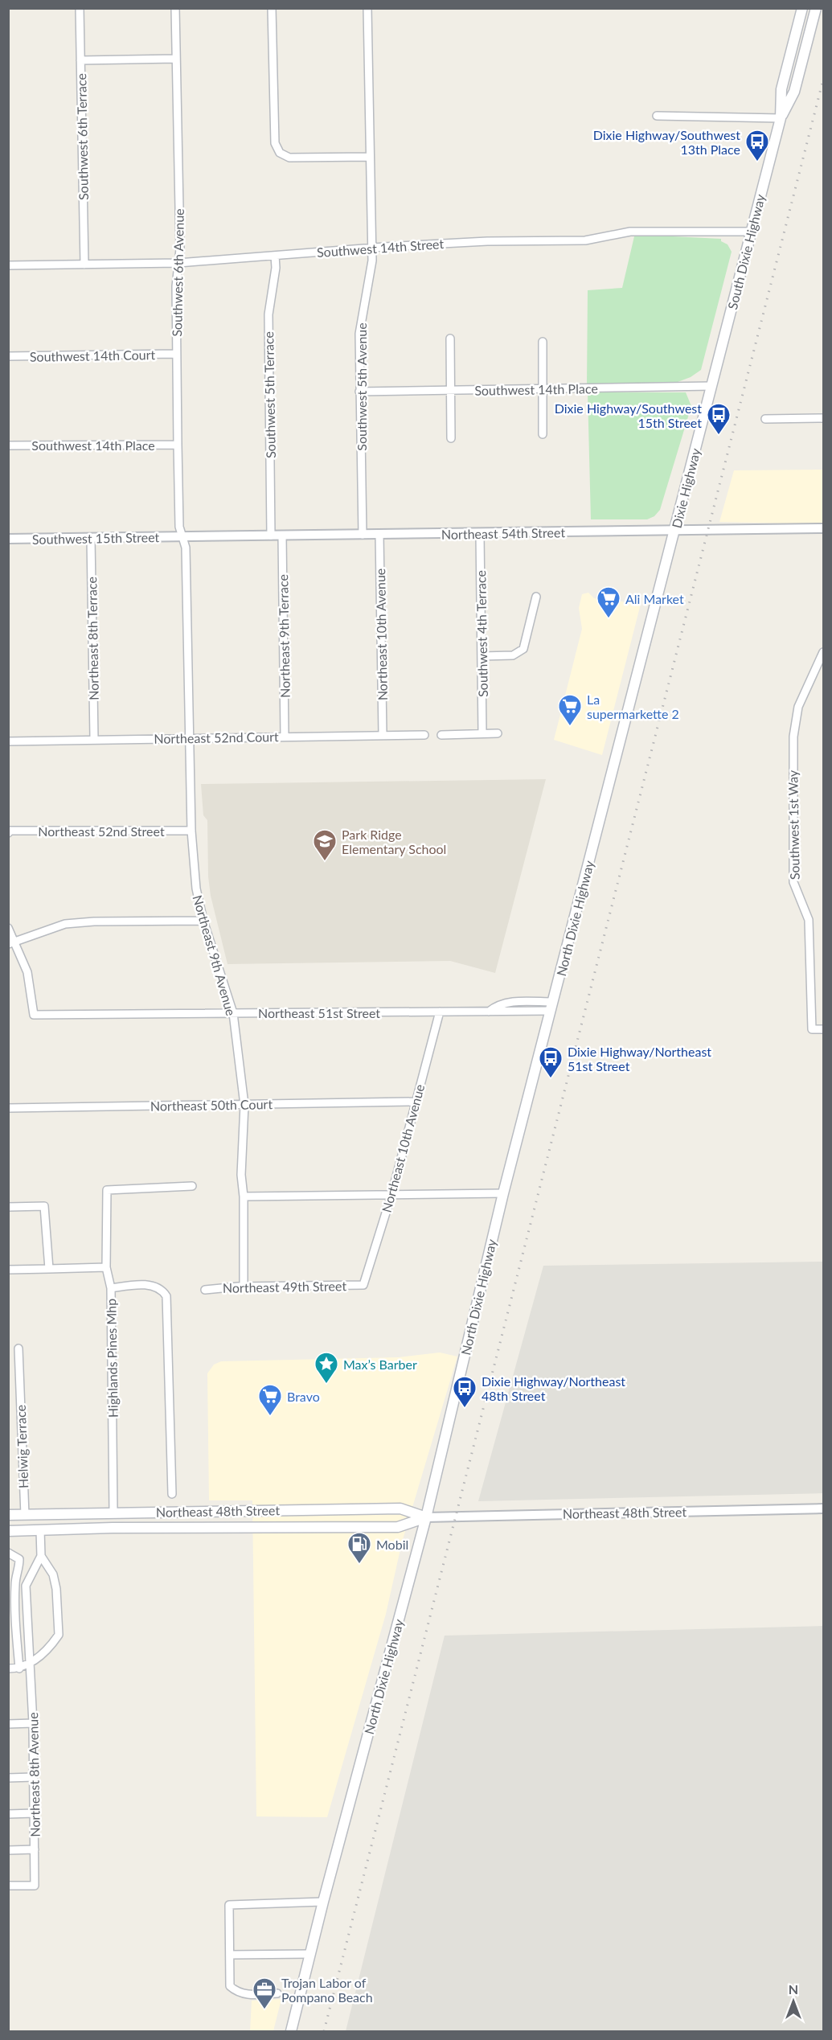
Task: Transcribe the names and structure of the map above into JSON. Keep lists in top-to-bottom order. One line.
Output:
{"streets":{"main road":["South Dixie Highway","Dixie Highway","North Dixie Highway","Northeast 48th Street"],"street":["Southwest 6th Terrace","Southwest 14th Street","Southwest 6th Avenue","Southwest 14th Court","Southwest 5th Avenue","Southwest 14th Place","Southwest 5th Terrace","Northeast 54th Street","Southwest 15th Street","Southwest 4th Terrace","Northeast 10th Avenue","Northeast 9th Terrace","Northeast 8th Terrace","Northeast 52nd Court","Southwest 1st Way","Northeast 52nd Street","Northeast 9th Avenue","Northeast 51st Street","Northeast 50th Court","Northeast 49th Street","Highlands Pines Mhp","Helwig Terrace","Northeast 8th Avenue"]},"crossings":[["Southwest 6th Terrace","Southwest 14th Street"],["Southwest 14th Street","South Dixie Highway"],["Southwest 14th Street","Southwest 6th Avenue"],["Southwest 14th Street","Southwest 5th Avenue"],["Southwest 14th Street","Southwest 5th Terrace"],["South Dixie Highway","Southwest 14th Place"],["South Dixie Highway","Dixie Highway"],["Southwest 6th Avenue","Southwest 14th Court"],["Southwest 6th Avenue","Southwest 14th Place"],["Southwest 6th Avenue","Northeast 54th Street"],["Southwest 6th Avenue","Southwest 15th Street"],["Southwest 6th Avenue","Northeast 9th Avenue"],["Southwest 5th Avenue","Southwest 14th Place"],["Southwest 5th Avenue","Northeast 54th Street"],["Southwest 14th Place","Dixie Highway"],["Southwest 5th Terrace","Northeast 54th Street"],["Dixie Highway","Northeast 54th Street"],["Dixie Highway","North Dixie Highway"],["Northeast 54th Street","Southwest 15th Street"],["Northeast 54th Street","Southwest 4th Terrace"],["Northeast 54th Street","Northeast 10th Avenue"],["Northeast 54th Street","Northeast 9th Terrace"],["Northeast 54th Street","Northeast 9th Avenue"],["Southwest 15th Street","Northeast 8th Terrace"],["Southwest 15th Street","Northeast 9th Avenue"],["Northeast 10th Avenue","Northeast 52nd Court"],["Northeast 10th Avenue","Northeast 51st Street"],["Northeast 10th Avenue","Northeast 50th Court"],["Northeast 10th Avenue","Northeast 49th Street"],["Northeast 9th Terrace","Northeast 52nd Court"],["Northeast 8th Terrace","Northeast 52nd Court"],["Northeast 52nd Court","Northeast 9th Avenue"],["Northeast 52nd Street","Northeast 9th Avenue"],["North Dixie Highway","Northeast 51st Street"],["North Dixie Highway","Northeast 48th Street"],["Northeast 9th Avenue","Northeast 51st Street"],["Northeast 9th Avenue","Northeast 50th Court"],["Northeast 9th Avenue","Northeast 49th Street"],["Highlands Pines Mhp","Northeast 48th Street"],["Helwig Terrace","Northeast 48th Street"],["Northeast 48th Street","Northeast 8th Avenue"]],"places":{"bus stop":["Dixie Highway/Southwest 13th Place","Dixie Highway/Southwest 15th Street","Dixie Highway/Northeast 51st Street","Dixie Highway/Northeast 48th Street"],"supermarket":["Ali Market","La supermarkette 2","Bravo"],"school or university":["Park Ridge Elementary School"],"place":["Max’s Barber"],"fuel station":["Mobil"],"office":["Trojan Labor of Pompano Beach"]},"north":"top"}
